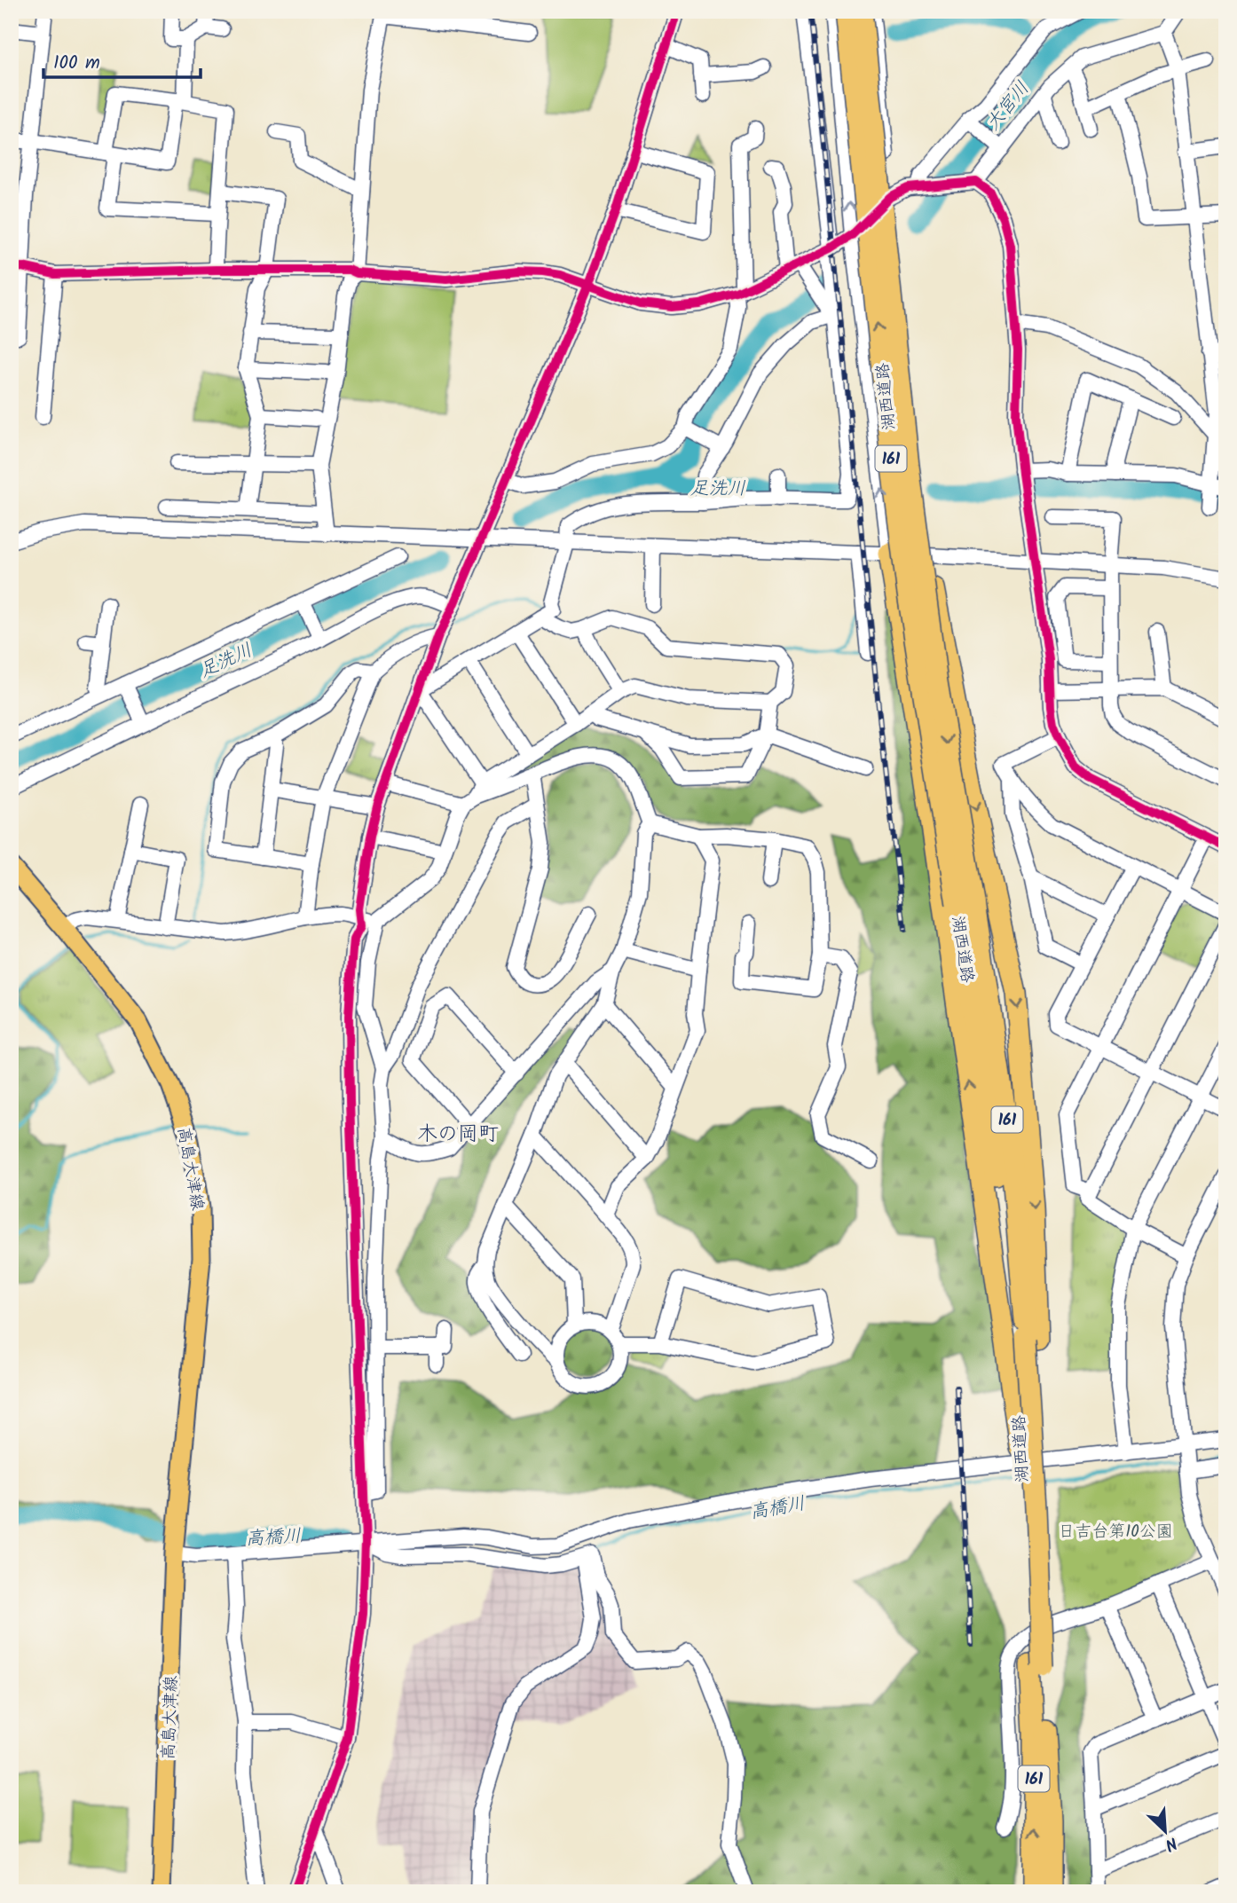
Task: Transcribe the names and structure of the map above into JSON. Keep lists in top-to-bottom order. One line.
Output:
{"streets":{"highway":["湖西道路","161"],"main road":["高島大津線"]},"districts":["木の岡町"],"water":["大宮川","足洗川","高橋川"],"parks":["日吉台第10公園"],"scale_bar":"100 m","north":"bottom right"}
